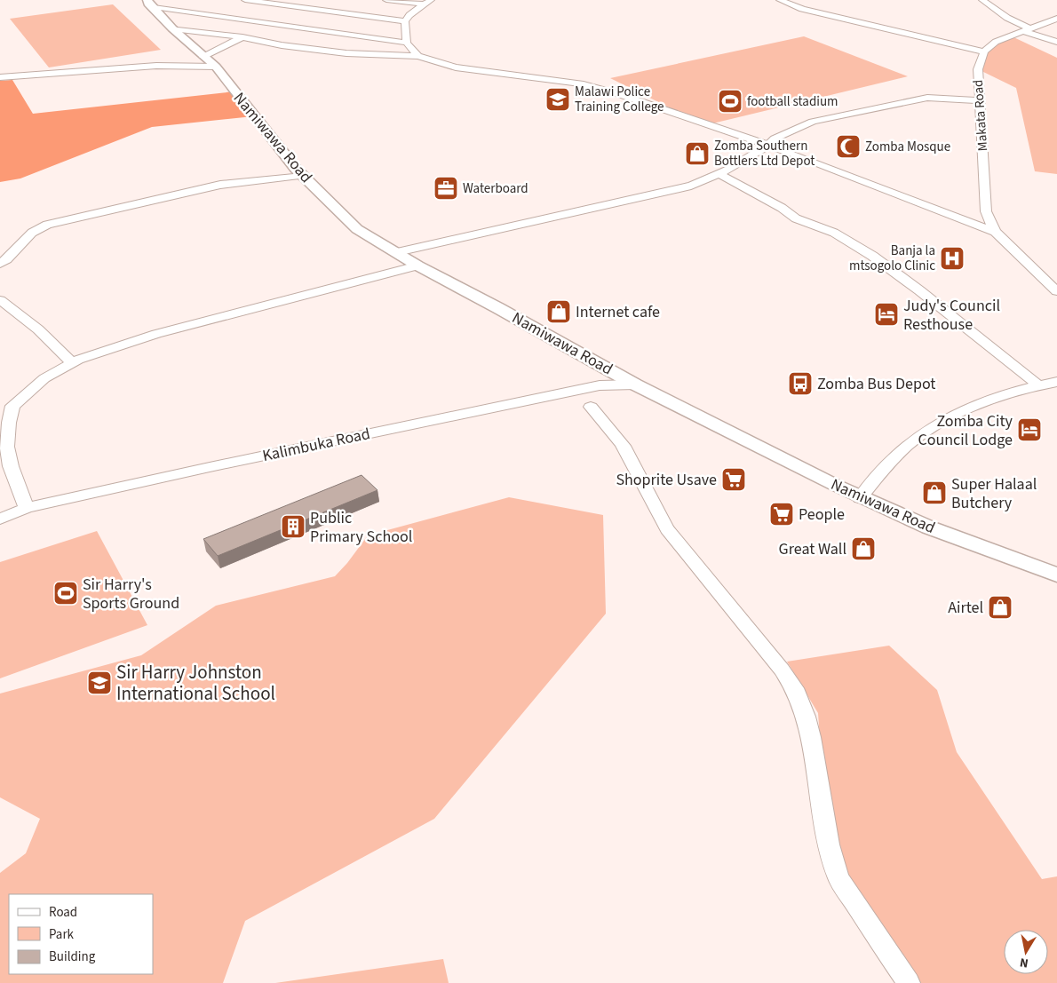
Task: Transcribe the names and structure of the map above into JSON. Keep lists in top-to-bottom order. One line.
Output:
{"streets":{"street":["Makata Road","Namiwawa Road","Kalimbuka Road"]},"crossings":[["Namiwawa Road","Kalimbuka Road"]],"places":{"school or university":["Malawi Police Training College","Sir Harry Johnston International School"],"sports":["football stadium","Sir Harry's Sports Ground"],"mosque":["Zomba Mosque"],"shop":["Zomba Southern Bottlers Ltd Depot","Internet cafe","Super Halaal Butchery","Great Wall","Airtel"],"office":["Waterboard"],"hospital":["Banja la mtsogolo Clinic"],"hotel":["Judy's Council Resthouse","Zomba City Council Lodge"],"bus stop":["Zomba Bus Depot"],"supermarket":["Shoprite Usave","People"],"building":["Public Primary School"]},"legend":["Road","Park","Building"],"north":"bottom"}
